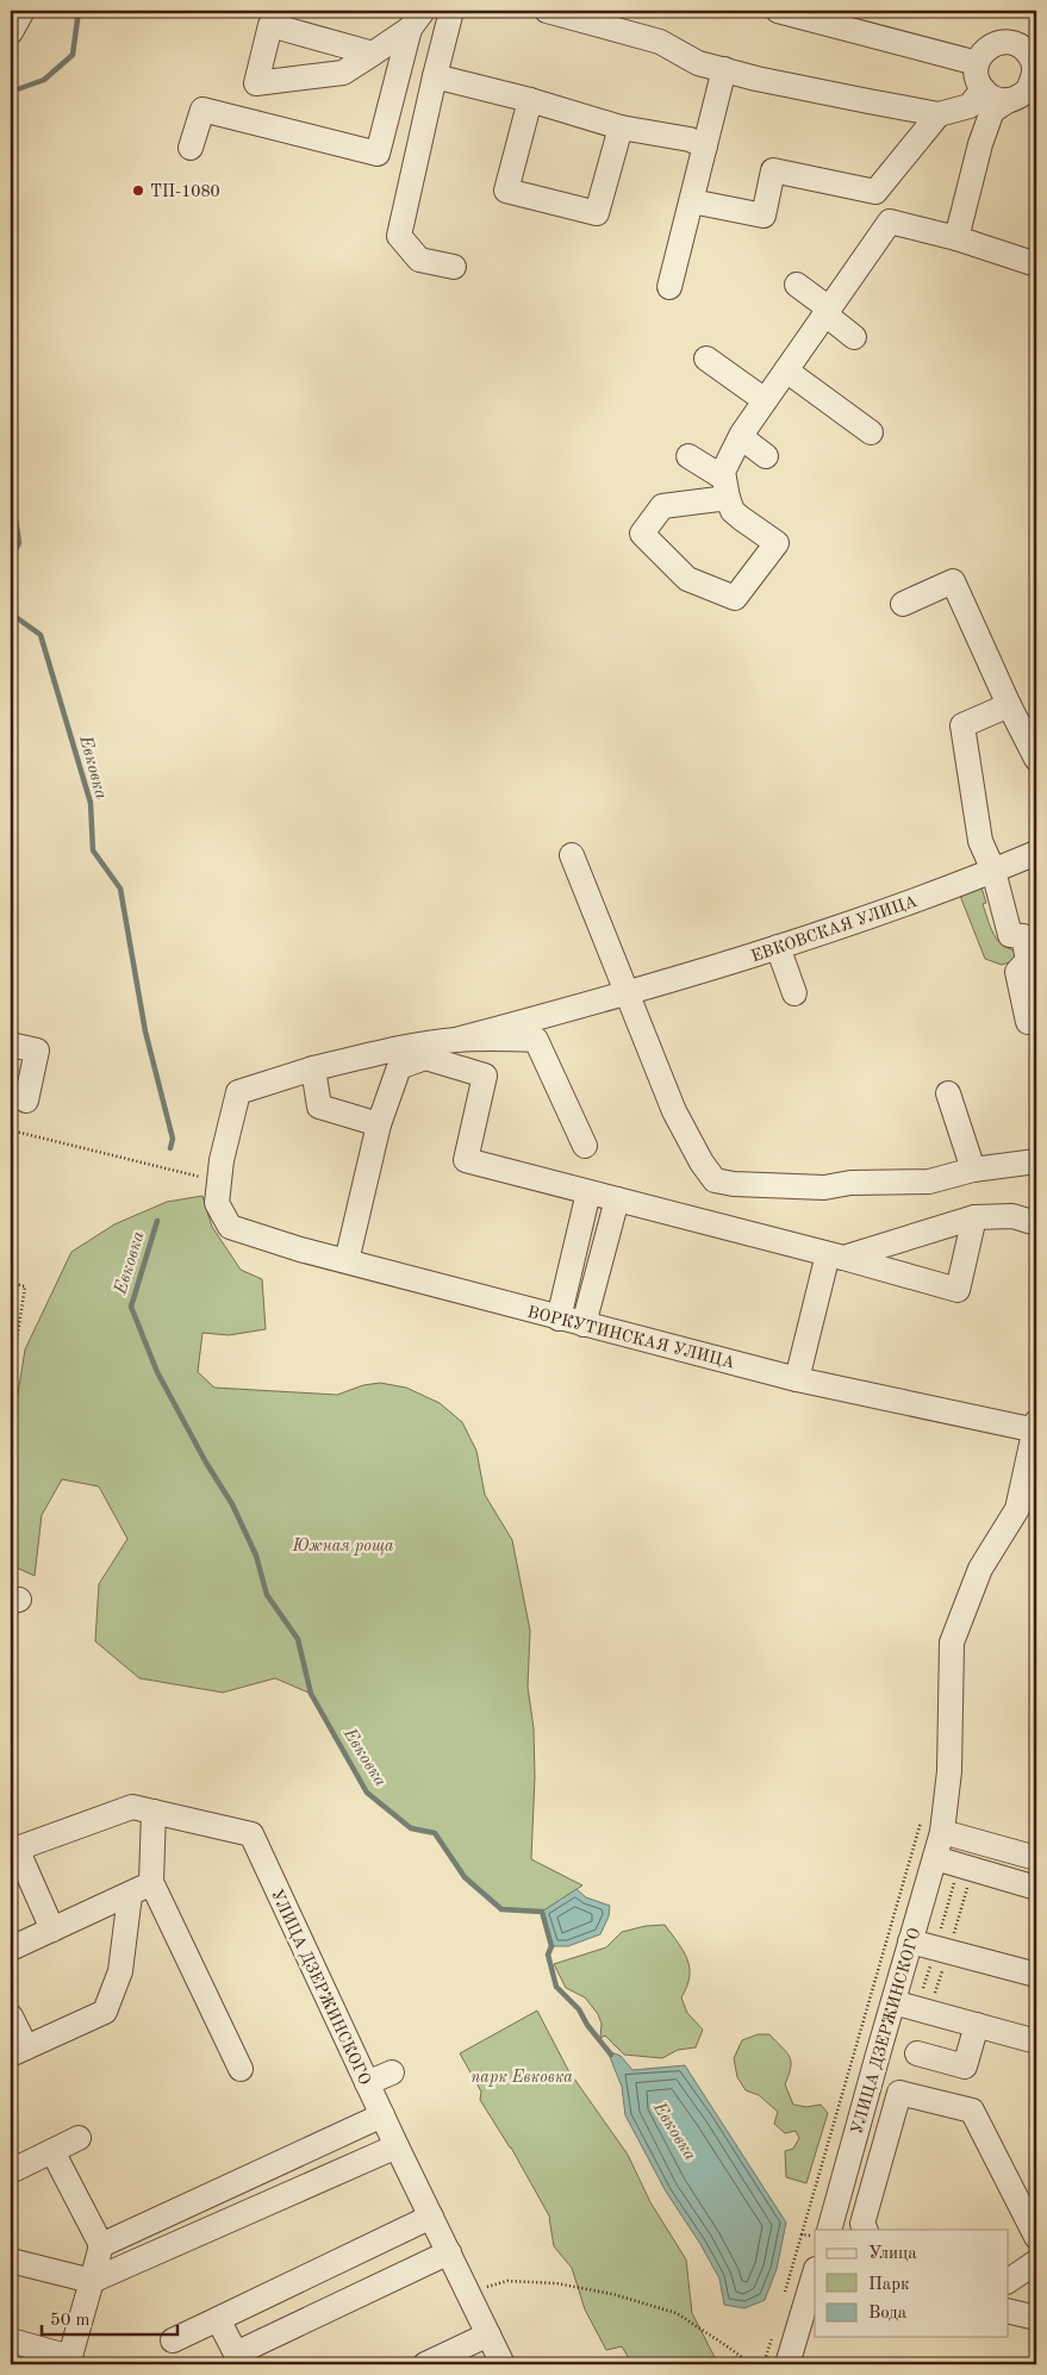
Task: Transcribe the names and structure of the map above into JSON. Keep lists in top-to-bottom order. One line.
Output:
{"streets":{"street":["ЕВКОВСКАЯ УЛИЦА","ВОРКУТИНСКАЯ УЛИЦА","УЛИЦА ДЗЕРЖИНСКОГО"]},"crossings":[["ВОРКУТИНСКАЯ УЛИЦА","УЛИЦА ДЗЕРЖИНСКОГО"]],"water":["Евковка"],"parks":["Южная роща","парк Евковка"],"places":["ТП-1080"],"legend":["Улица","Парк","Вода"],"scale_bar":"50 m"}
